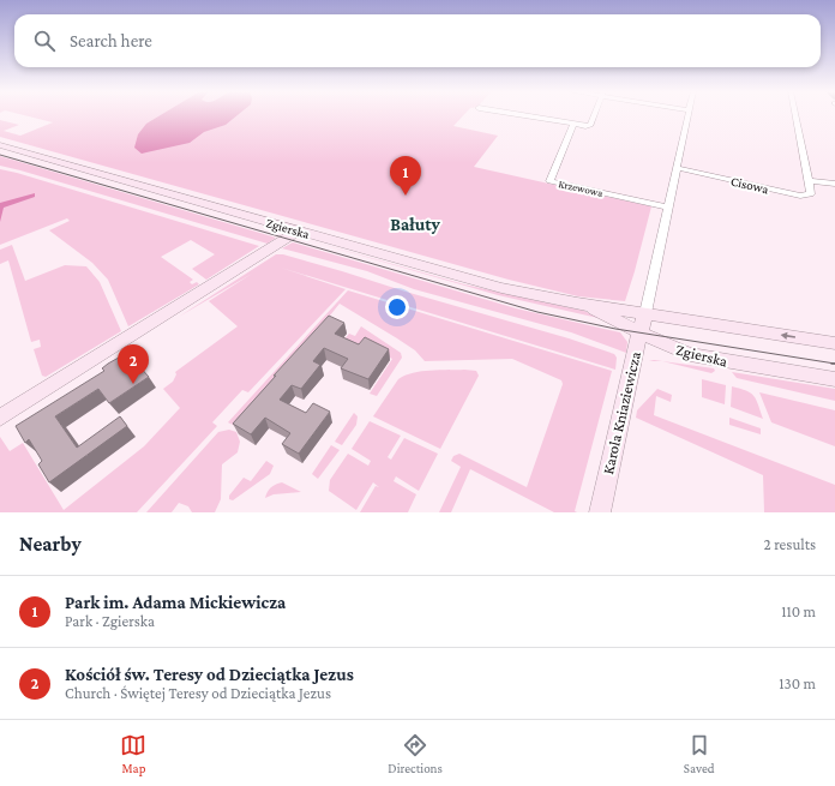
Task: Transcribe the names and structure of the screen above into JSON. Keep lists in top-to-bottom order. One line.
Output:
{"streets":{"main road":["Zgierska","Karola Kniaziewicza"],"street":["Cisowa","Krzewowa"]},"crossings":[["Zgierska","Karola Kniaziewicza"]],"districts":["Bałuty"],"page":{"search":"Search here","pins":["1","2"],"heading":["Nearby","2 results"],"list":[{"mark":"1","name":"Park im. Adama Mickiewicza","note":"Park · Zgierska","value":"110 m"},{"mark":"2","name":"Kościół św. Teresy od Dzieciątka Jezus","note":"Church · Świętej Teresy od Dzieciątka Jezus","value":"130 m"}],"nav":["Map","Directions","Saved"]}}
